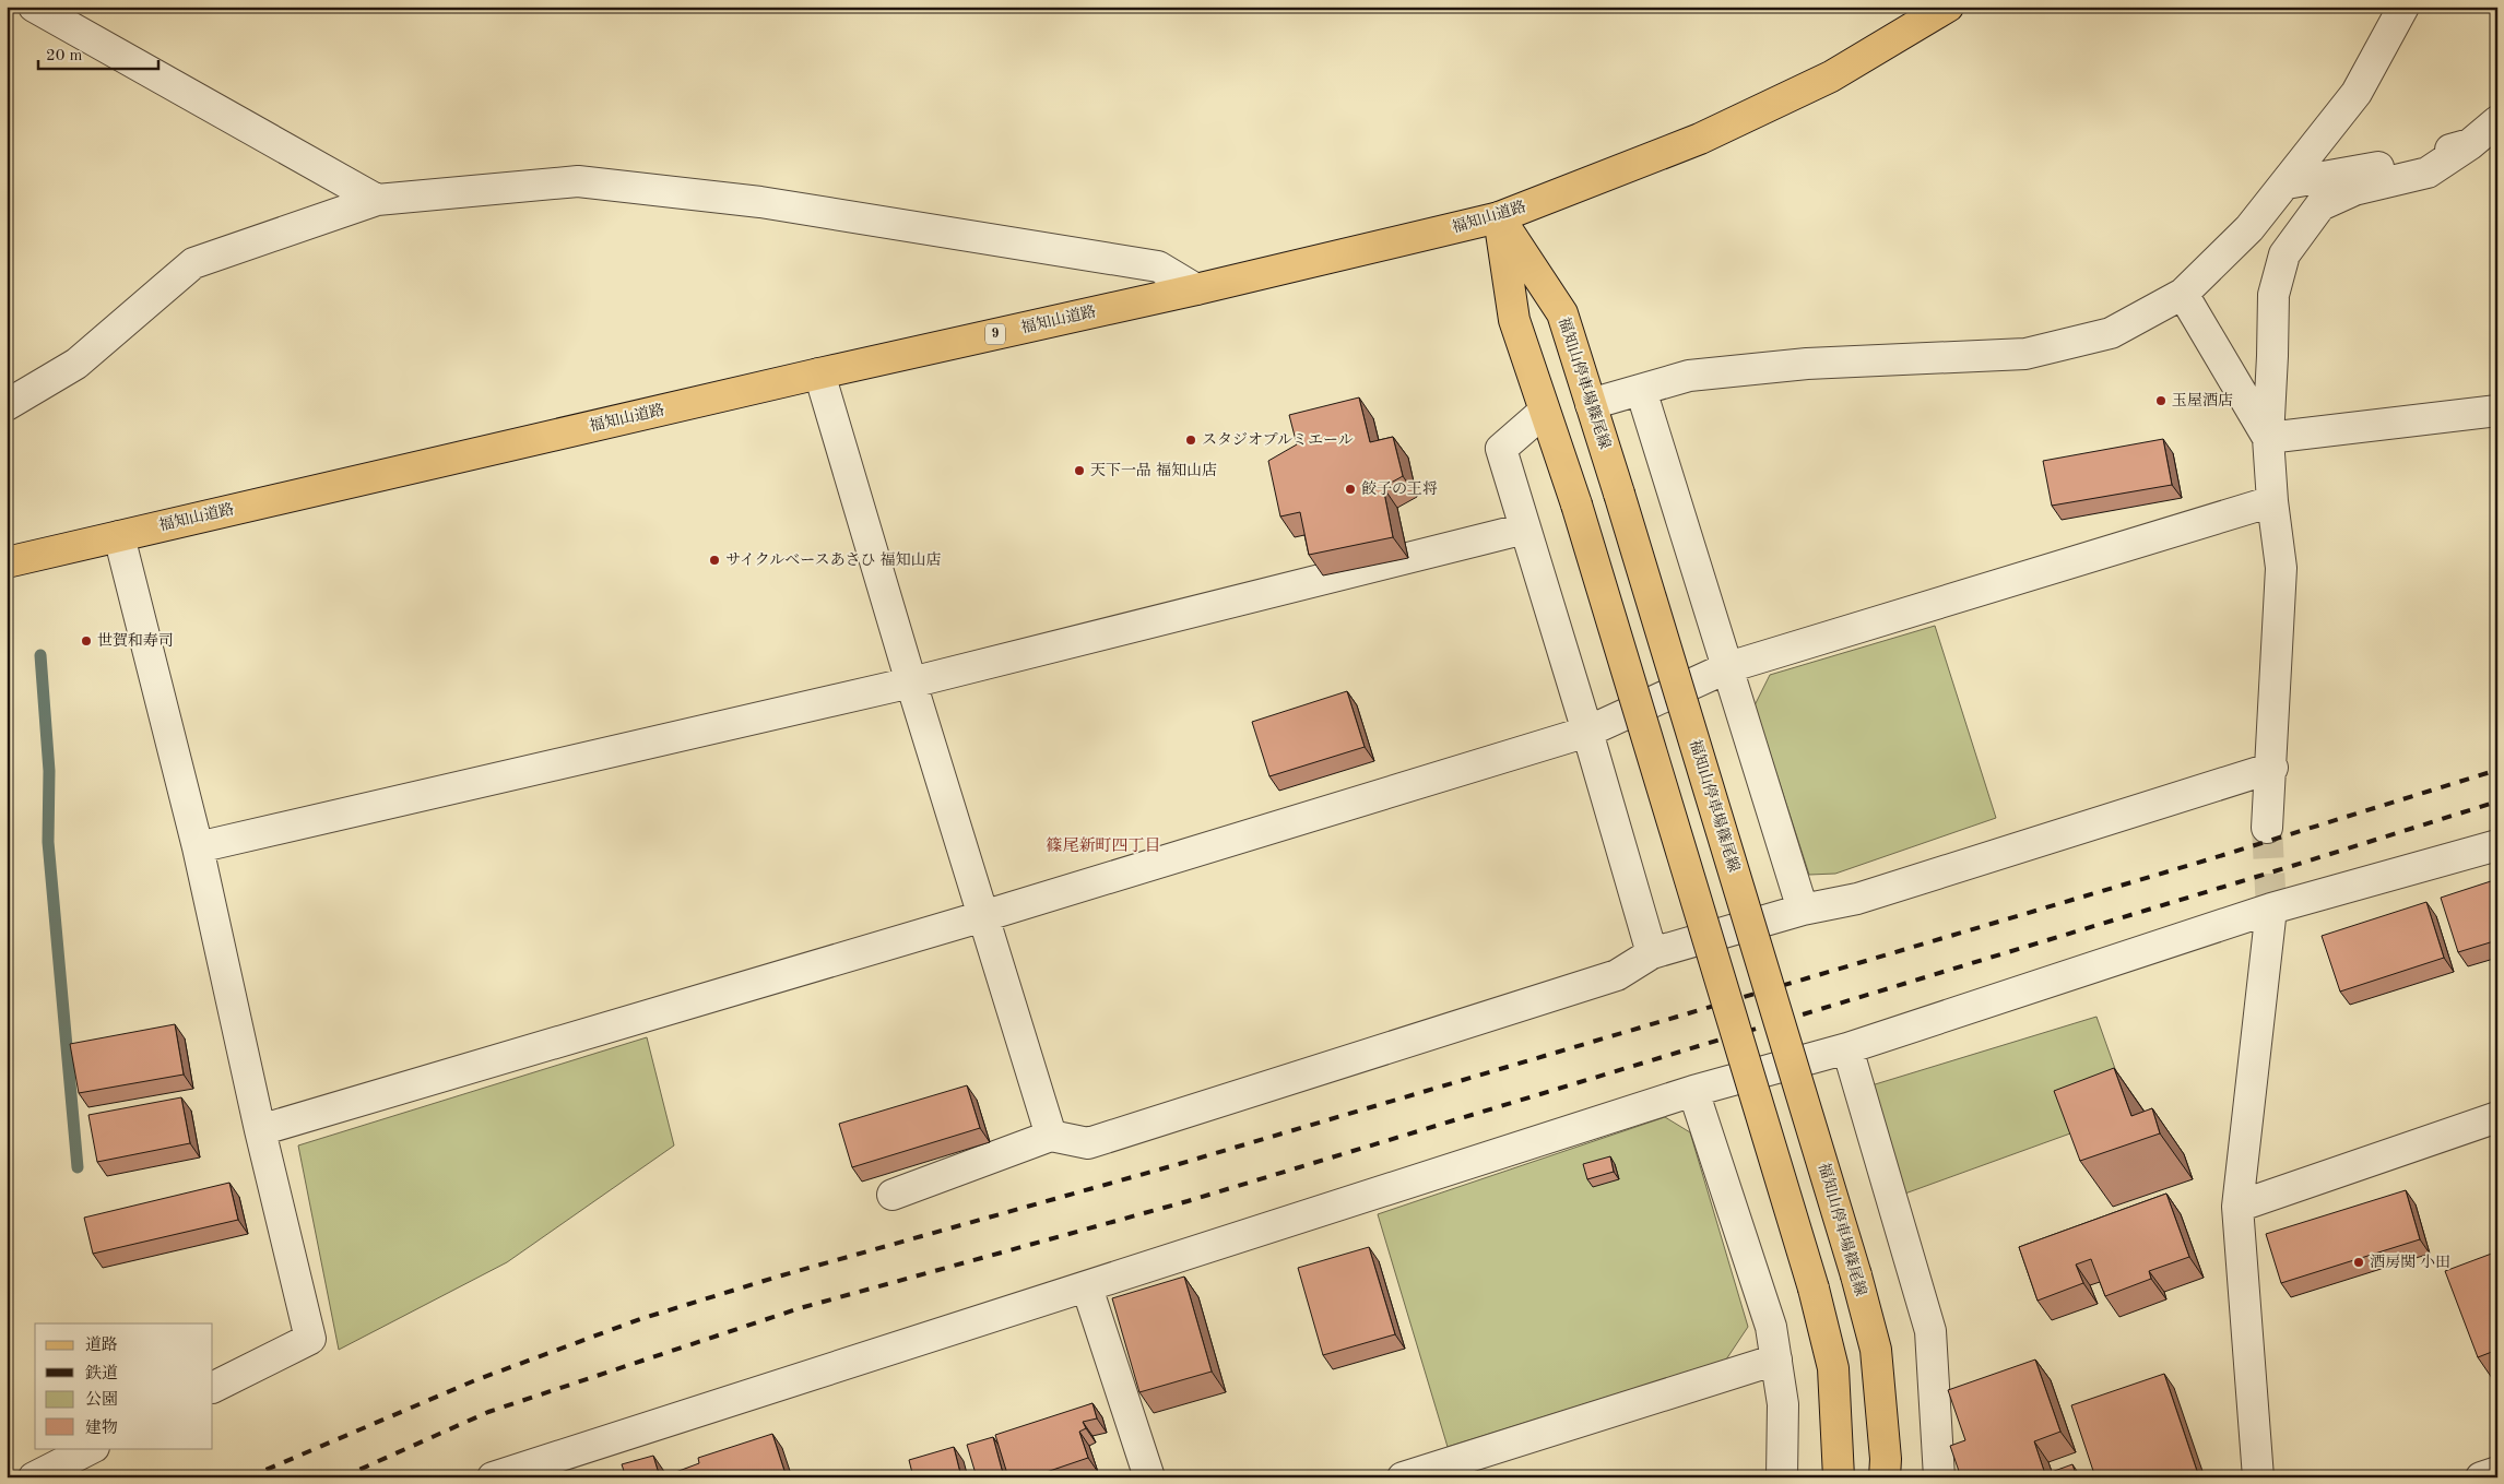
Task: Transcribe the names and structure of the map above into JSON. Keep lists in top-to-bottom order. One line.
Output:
{"streets":{"main road":["福知山道路","9","福知山停車場篠尾線"]},"crossings":[["福知山道路","福知山停車場篠尾線"]],"districts":["篠尾新町四丁目"],"places":["玉屋酒店","スタジオプルミエール","天下一品 福知山店","餃子の王将","サイクルベースあさひ 福知山店","世賀和寿司","酒房関 小田"],"legend":["道路","鉄道","公園","建物"],"scale_bar":"20 m"}
